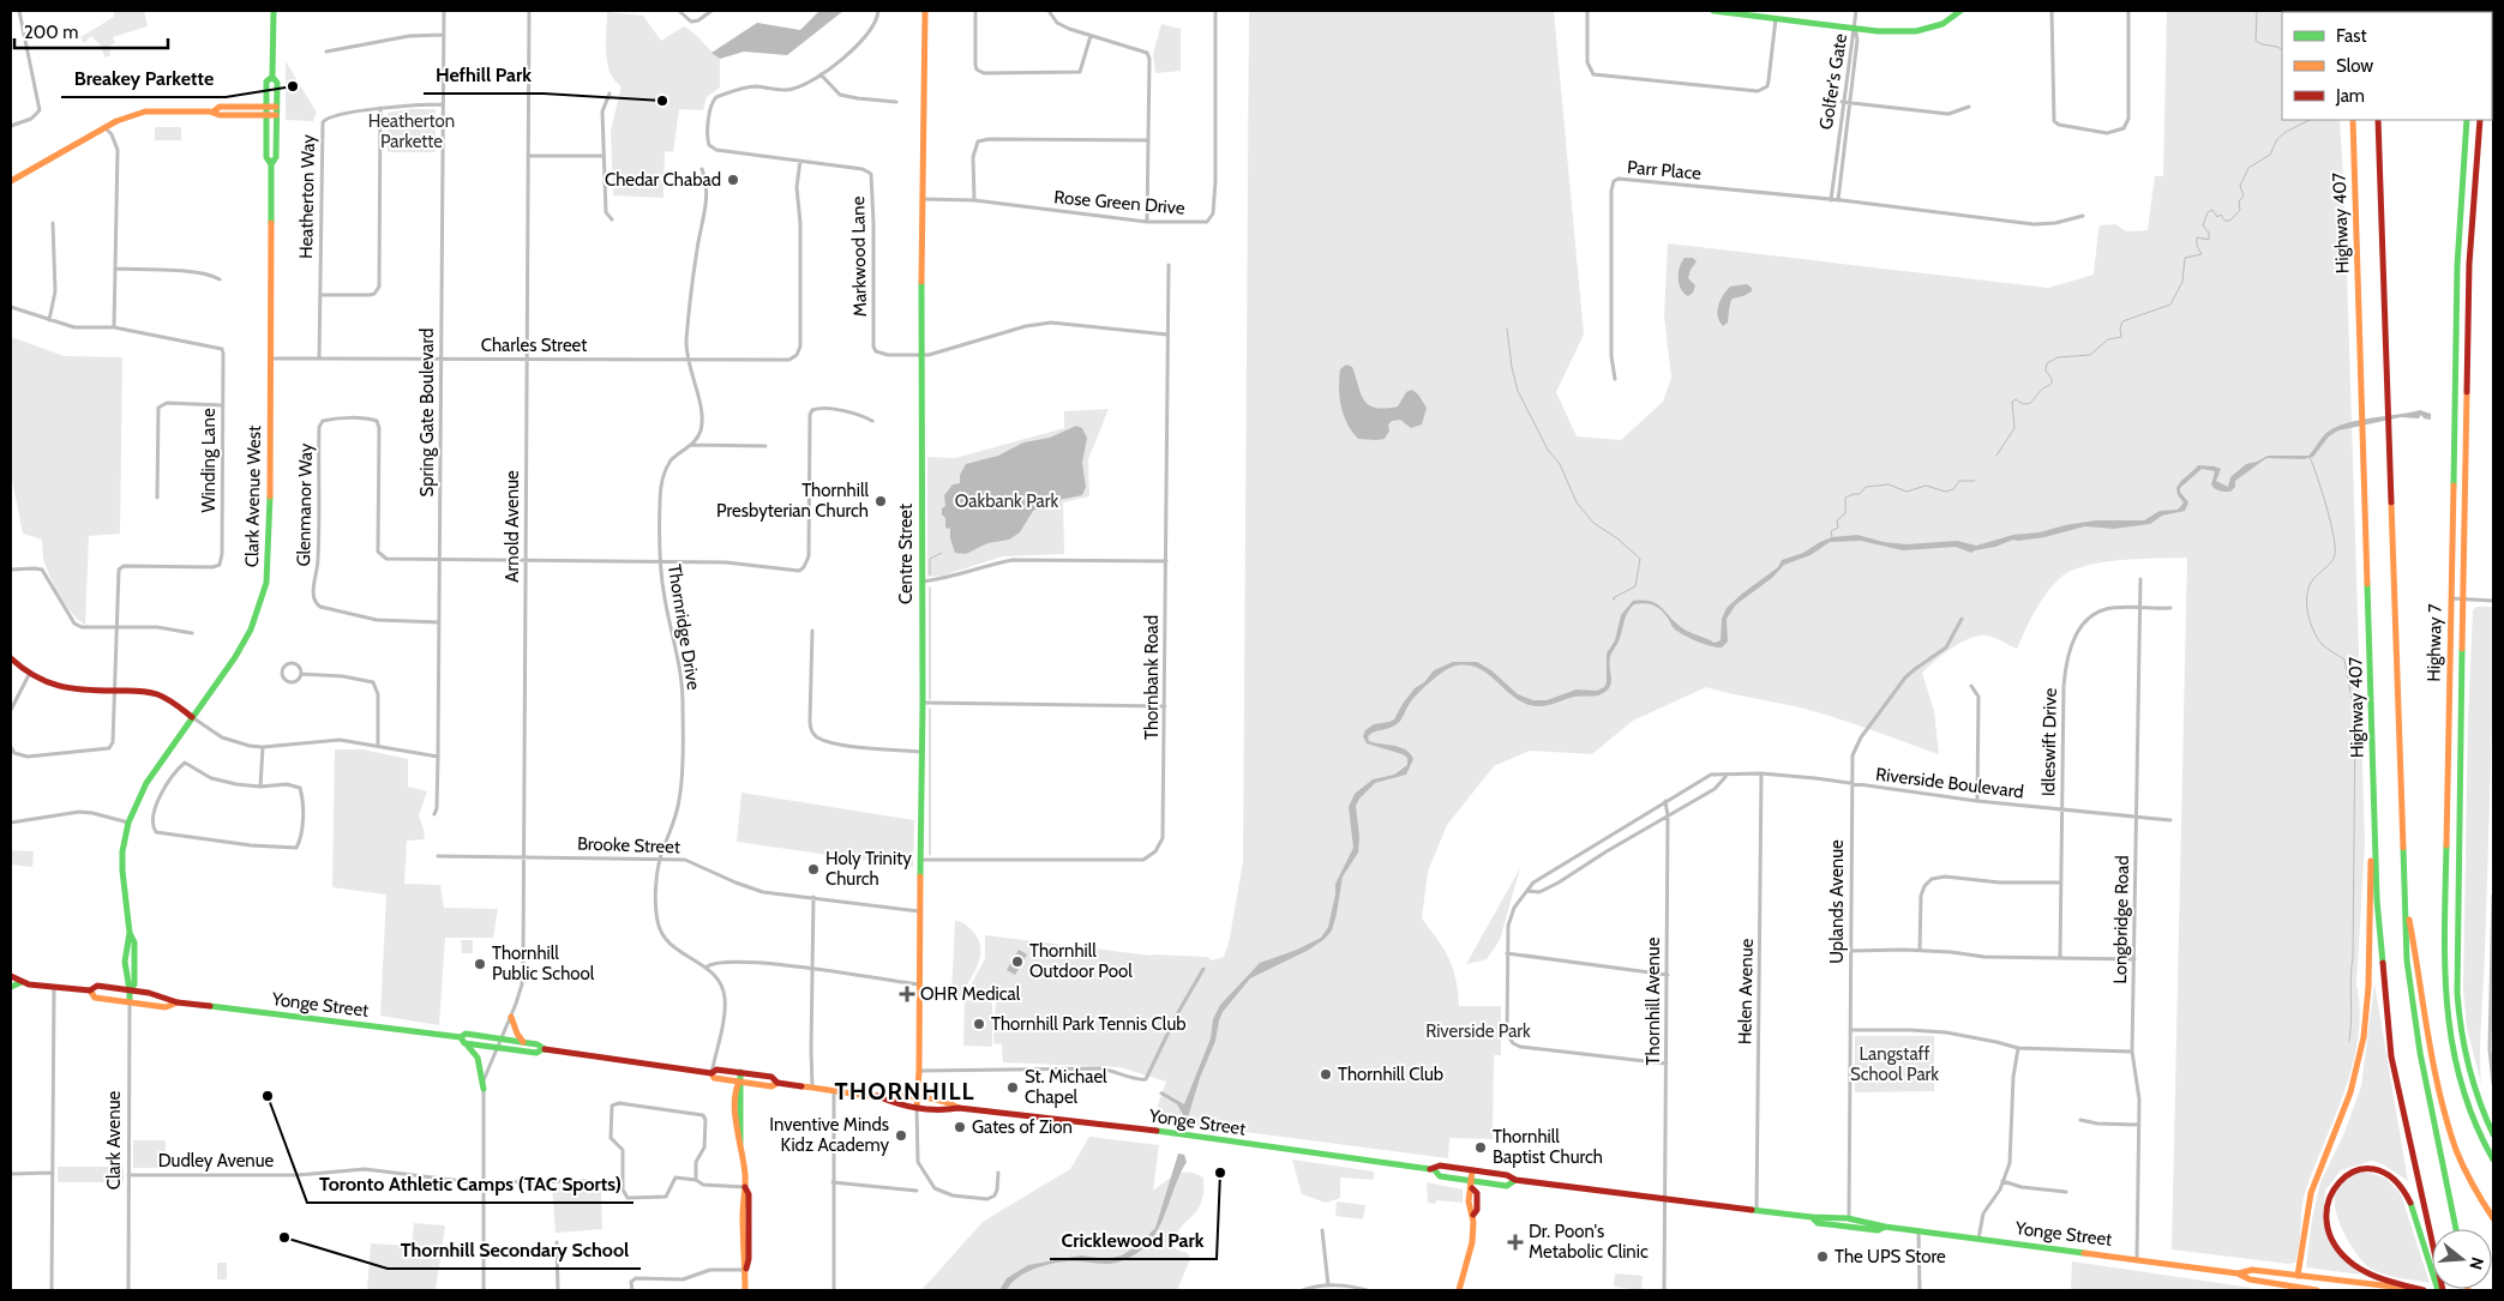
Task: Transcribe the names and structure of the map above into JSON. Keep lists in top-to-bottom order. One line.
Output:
{"streets":{"main road":["Highway 407","Clark Avenue West","Centre Street","Highway 7","Yonge Street","Clark Avenue"],"street":["Golfer's Gate","Parr Place","Heatherton Way","Rose Green Drive","Markwood Lane","Charles Street","Spring Gate Boulevard","Winding Lane","Glenmanor Way","Arnold Avenue","Thornridge Drive","Thornbank Road","Idleswift Drive","Riverside Boulevard","Brooke Street","Uplands Avenue","Longbridge Road","Helen Avenue","Thornhill Avenue","Dudley Avenue"]},"crossings":[["Golfer's Gate","Parr Place"],["Heatherton Way","Charles Street"],["Heatherton Way","Spring Gate Boulevard"],["Rose Green Drive","Centre Street"],["Markwood Lane","Charles Street"],["Markwood Lane","Centre Street"],["Charles Street","Spring Gate Boulevard"],["Charles Street","Clark Avenue West"],["Charles Street","Arnold Avenue"],["Charles Street","Thornridge Drive"],["Spring Gate Boulevard","Glenmanor Way"],["Clark Avenue West","Yonge Street"],["Clark Avenue West","Clark Avenue"],["Arnold Avenue","Brooke Street"],["Arnold Avenue","Yonge Street"],["Arnold Avenue","Dudley Avenue"],["Centre Street","Thornbank Road"],["Centre Street","Brooke Street"],["Centre Street","Yonge Street"],["Thornridge Drive","Brooke Street"],["Thornridge Drive","Yonge Street"],["Idleswift Drive","Riverside Boulevard"],["Idleswift Drive","Longbridge Road"],["Riverside Boulevard","Uplands Avenue"],["Riverside Boulevard","Longbridge Road"],["Riverside Boulevard","Helen Avenue"],["Riverside Boulevard","Thornhill Avenue"],["Uplands Avenue","Yonge Street"],["Longbridge Road","Yonge Street"],["Helen Avenue","Yonge Street"],["Thornhill Avenue","Yonge Street"],["Yonge Street","Clark Avenue"],["Clark Avenue","Dudley Avenue"]],"districts":["THORNHILL"],"parks":["Heatherton Parkette","Oakbank Park","Riverside Park","Langstaff School Park"],"places":{"other":["Breakey Parkette","Hefhill Park","Chedar Chabad","Thornhill Presbyterian Church","Holy Trinity Church","Thornhill Outdoor Pool","Thornhill Public School","Thornhill Park Tennis Club","Thornhill Club","St. Michael Chapel","Toronto Athletic Camps (TAC Sports)","Gates of Zion","Inventive Minds Kidz Academy","Thornhill Baptist Church","Cricklewood Park","Thornhill Secondary School","The UPS Store"],"health":["OHR Medical","Dr. Poon's Metabolic Clinic"]},"legend":["Fast","Slow","Jam"],"scale_bar":"200 m","north":"right"}
